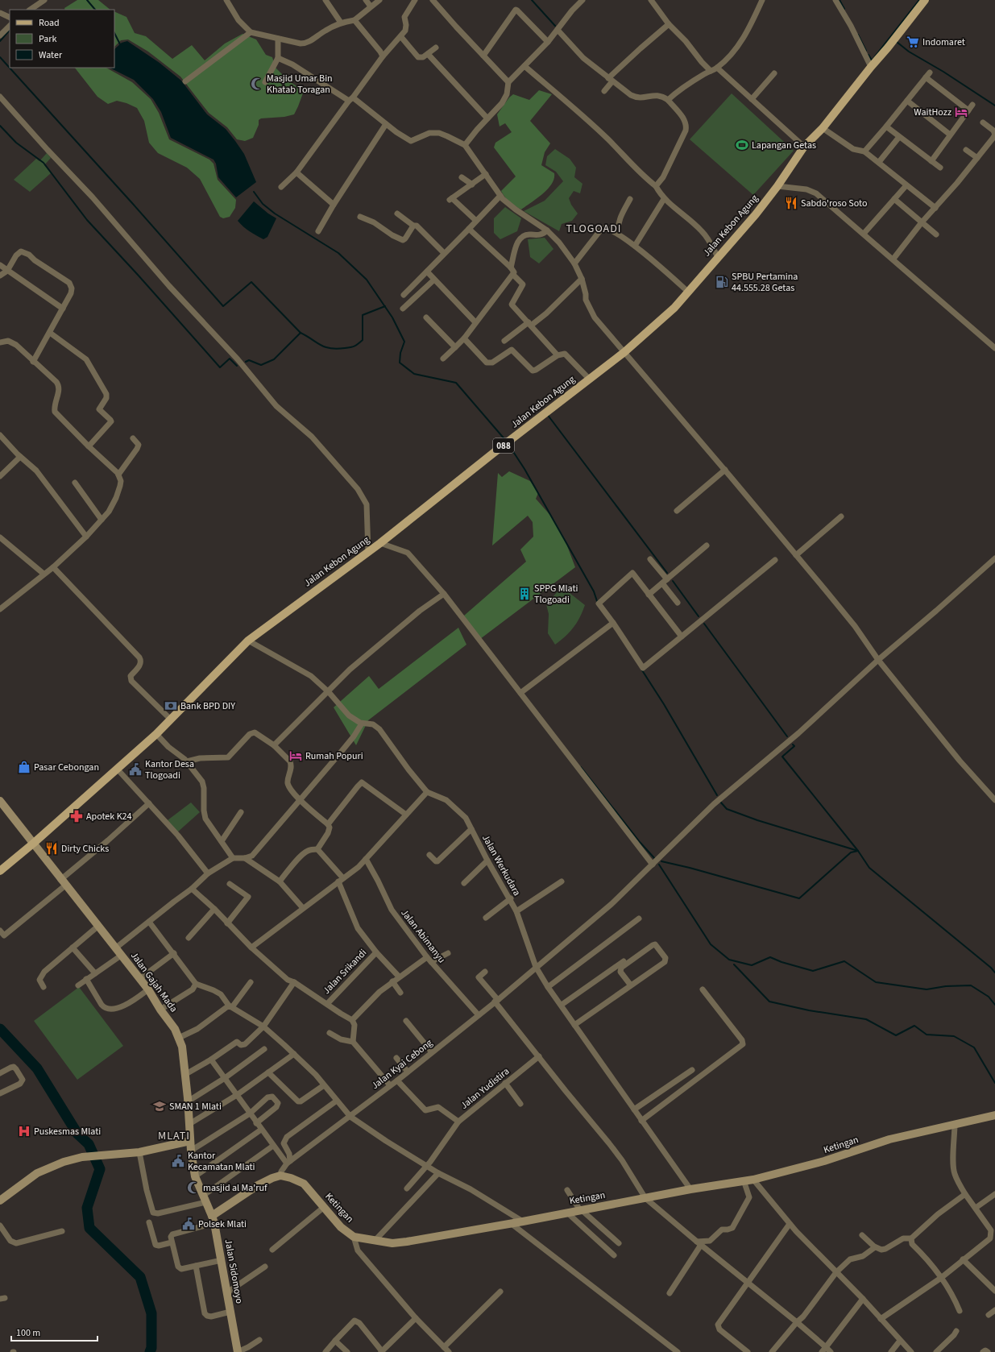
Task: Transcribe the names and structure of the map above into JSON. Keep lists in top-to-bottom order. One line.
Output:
{"streets":{"main road":["Jalan Kebon Agung","088"],"street":["Jalan Werkudara","Jalan Abimanyu","Jalan Srikandi","Jalan Gajah Mada","Jalan Kyai Cebong","Jalan Yudistira","Ketingan","Jalan Sidomoyo"]},"crossings":[["Jalan Kebon Agung","Jalan Gajah Mada"],["Jalan Werkudara","Jalan Kyai Cebong"],["Jalan Werkudara","Ketingan"],["Jalan Abimanyu","Jalan Kyai Cebong"],["Jalan Gajah Mada","Jalan Sidomoyo"],["Jalan Kyai Cebong","Jalan Yudistira"],["Jalan Kyai Cebong","Ketingan"]],"districts":["TLOGOADI","MLATI"],"places":{"supermarket":["Indomaret"],"mosque":["Masjid Umar Bin Khatab Toragan","masjid al Ma'ruf"],"hotel":["WaitHozz","Rumah Popuri"],"sports":["Lapangan Getas"],"restaurant":["Sabdo'roso Soto","Dirty Chicks"],"fuel station":["SPBU Pertamina 44.555.28 Getas"],"building":["SPPG Mlati Tlogoadi"],"bank":["Bank BPD DIY"],"shop":["Pasar Cebongan"],"public building":["Kantor Desa Tlogoadi","Kantor Kecamatan Mlati","Polsek Mlati"],"pharmacy":["Apotek K24"],"school or university":["SMAN 1 Mlati"],"hospital":["Puskesmas Mlati"]},"legend":["Road","Park","Water"],"scale_bar":"100 m"}
